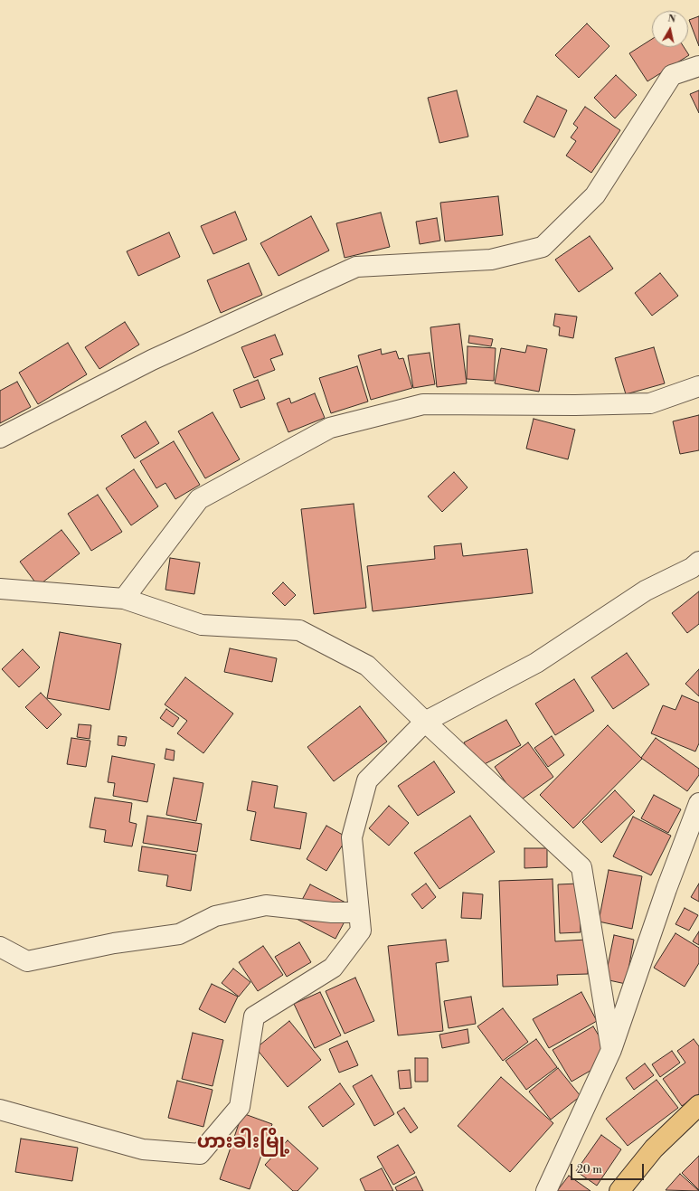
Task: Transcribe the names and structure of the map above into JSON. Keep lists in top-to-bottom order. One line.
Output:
{"districts":["ဟားခါးမြို့"],"scale_bar":"20 m","north":"top"}
